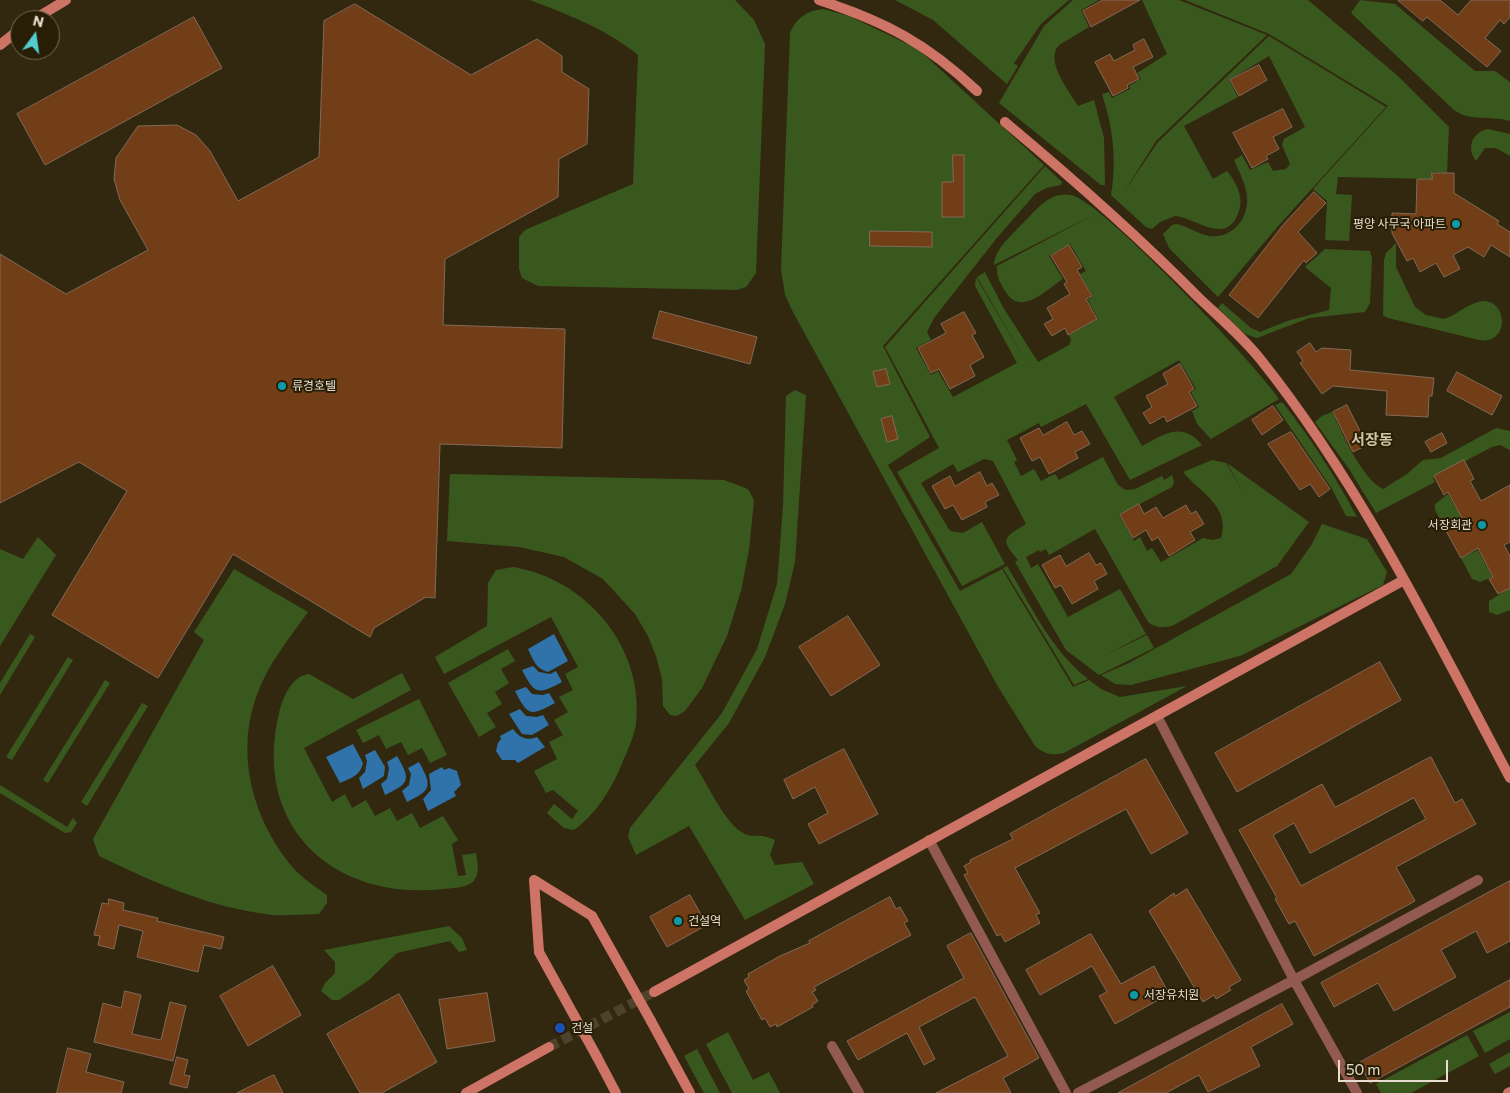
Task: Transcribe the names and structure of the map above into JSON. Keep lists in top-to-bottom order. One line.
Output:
{"districts":["서장동"],"places":["평양 사무국 아파트","류경호텔","서장회관","건설역","서장유치원","건설"],"scale_bar":"50 m","north":"top"}
